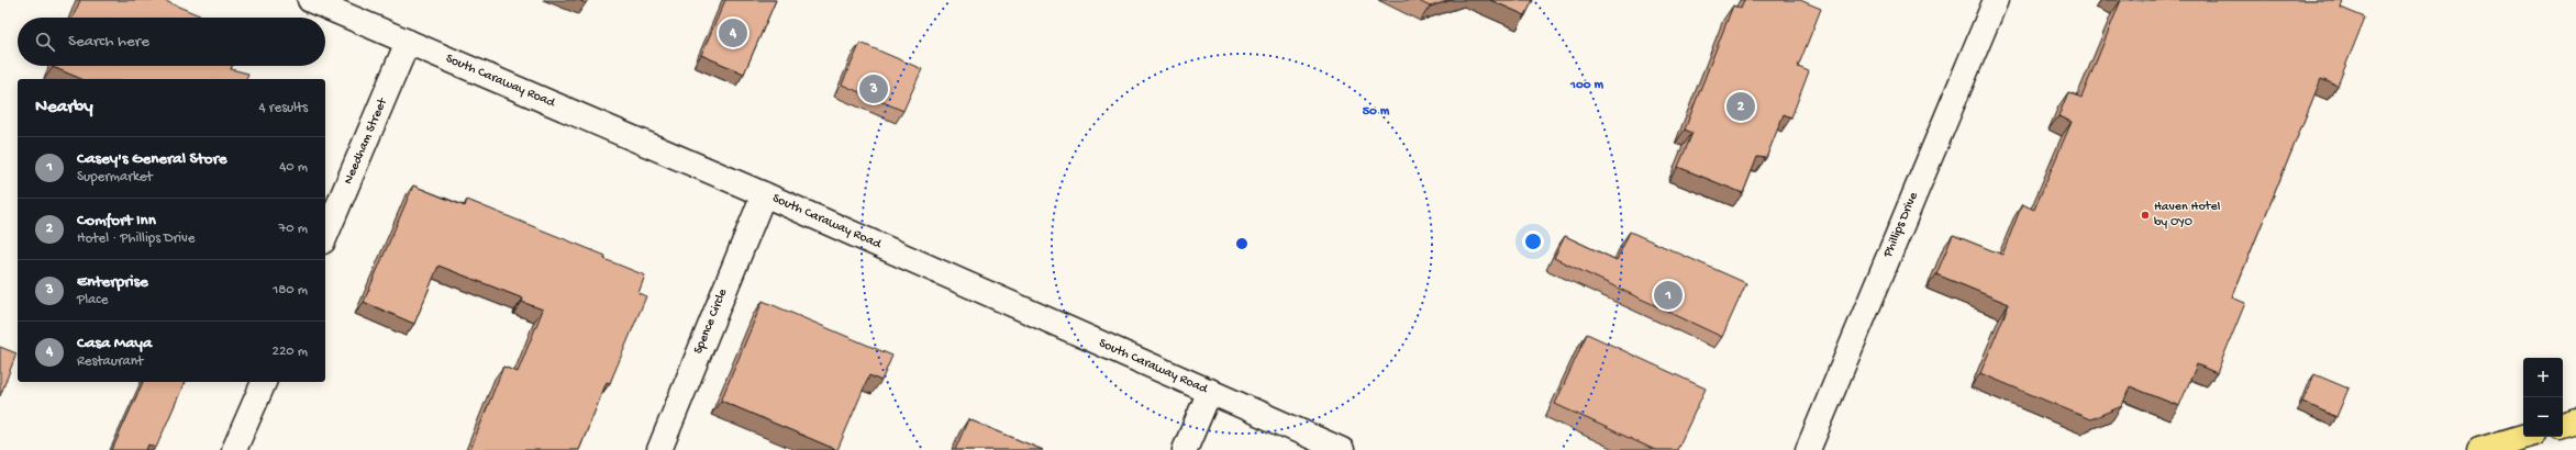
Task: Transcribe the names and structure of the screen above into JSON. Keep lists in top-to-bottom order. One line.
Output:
{"streets":{"main road":["South Caraway Road","Needham Street","Phillips Drive","Spence Circle"]},"crossings":[["South Caraway Road","Needham Street"],["South Caraway Road","Spence Circle"]],"places":["Haven Hotel by OYO"],"page":{"pins":["4","3","2","1"],"search":"Search here","heading":["Nearby","4 results"],"list":[{"mark":"1","name":"Casey's General Store","note":"Supermarket","value":"40 m"},{"mark":"2","name":"Comfort Inn","note":"Hotel · Phillips Drive","value":"70 m"},{"mark":"3","name":"Enterprise","note":"Place","value":"180 m"},{"mark":"4","name":"Casa Maya","note":"Restaurant","value":"220 m"}],"map_buttons":["+","−"]},"rings":["100 m","50 m"]}
